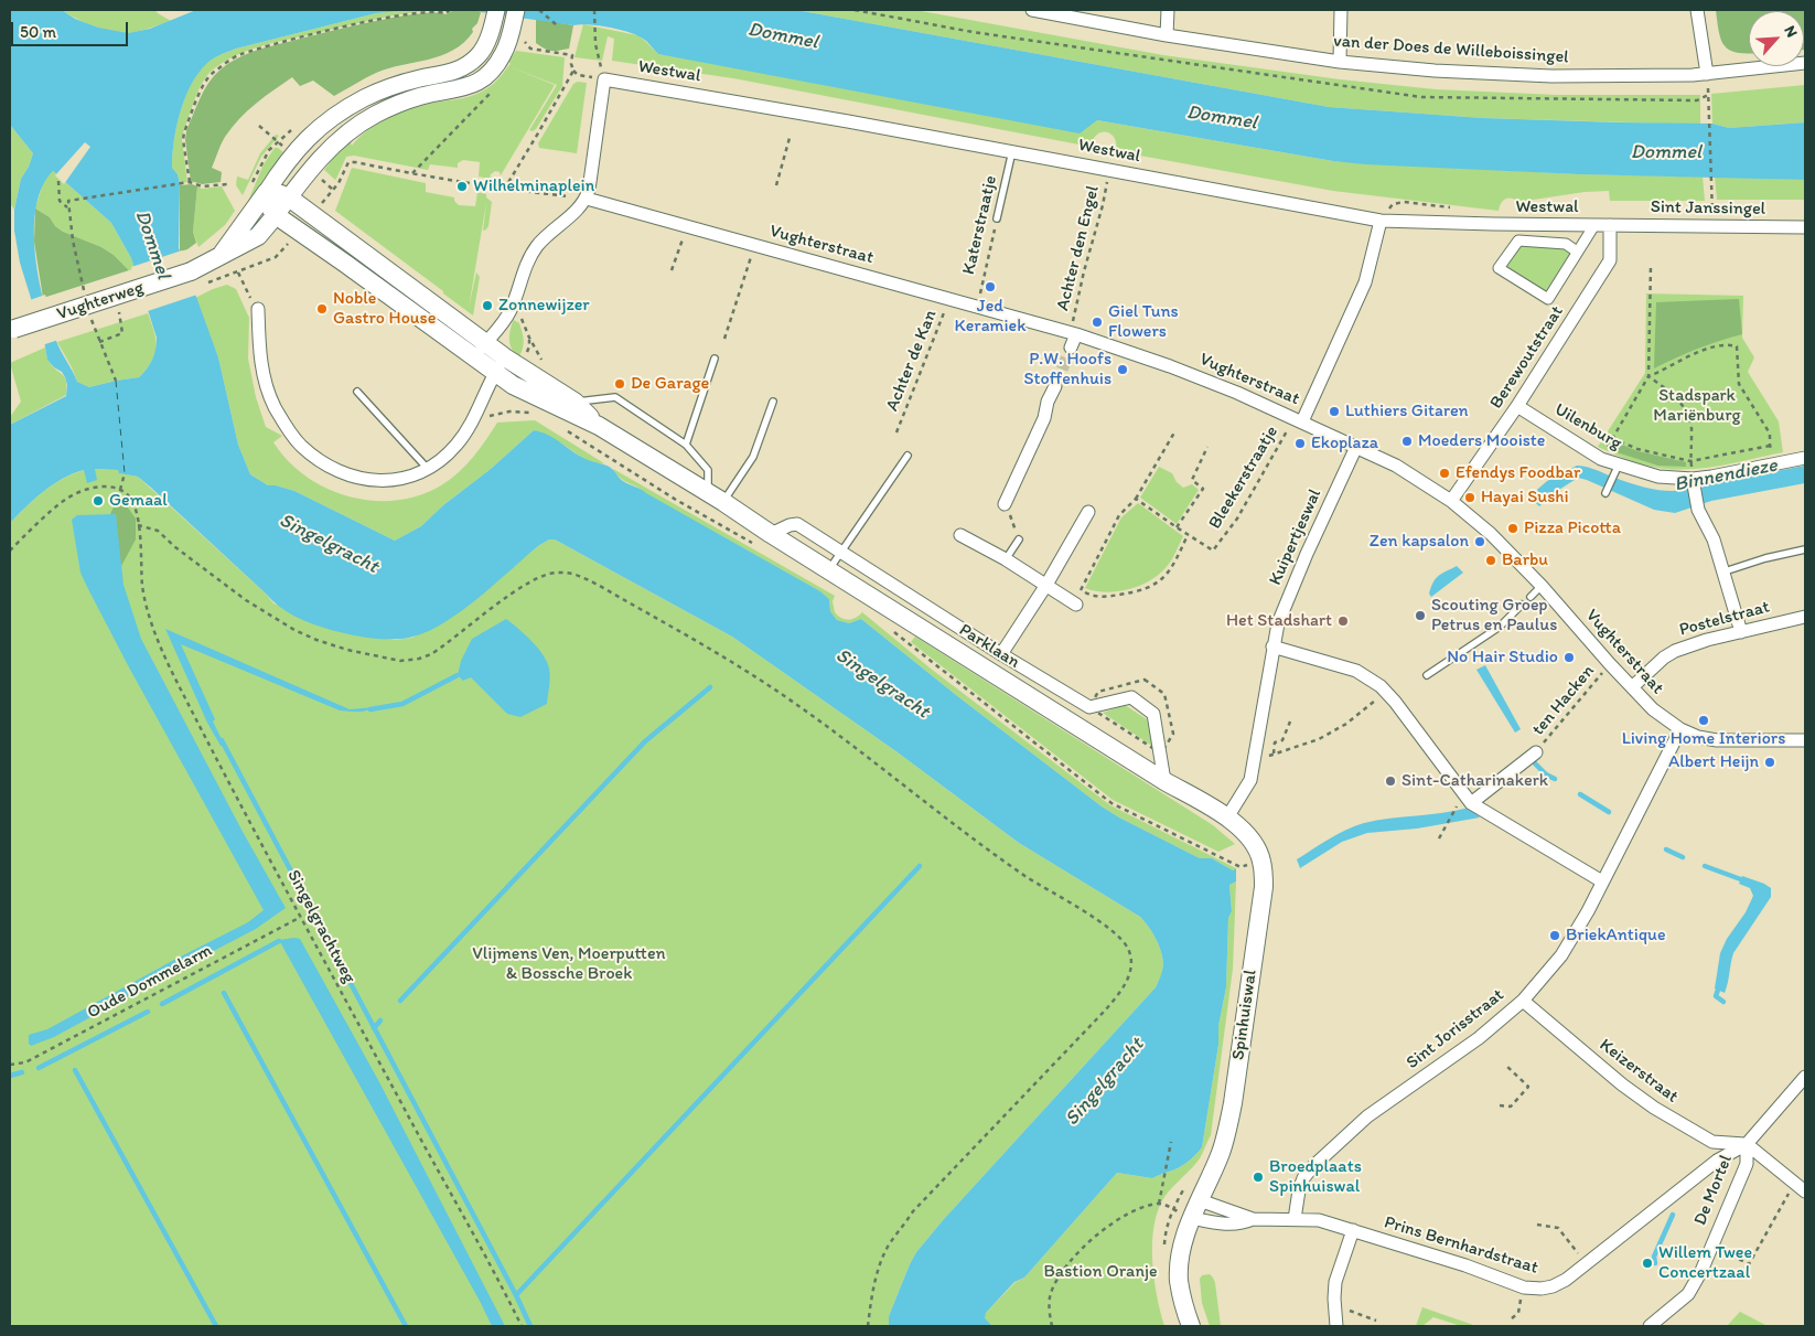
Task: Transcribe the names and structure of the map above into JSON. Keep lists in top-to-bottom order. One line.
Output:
{"streets":{"main road":["Vughterweg","Parklaan","Spinhuiswal"],"street":["van der Does de Willeboissingel","Westwal","Sint Janssingel","Vughterstraat","Berewoutstraat","Uilenburg","Kuipertjeswal","Postelstraat","Sint Jorisstraat","Keizerstraat","De Mortel","Prins Bernhardstraat"],"lane":["Katerstraatje"],"path":["Achter den Engel","Achter de Kan","Bleekerstraatje","ten Hacken","Singelgrachtweg","Oude Dommelarm"]},"crossings":[["Westwal","Sint Janssingel"],["Westwal","Katerstraatje"],["Westwal","Achter den Engel"],["Westwal","Berewoutstraat"],["Sint Janssingel","Berewoutstraat"],["Katerstraatje","Vughterstraat"],["Vughterstraat","Achter den Engel"],["Vughterstraat","Berewoutstraat"],["Vughterstraat","Achter de Kan"],["Vughterstraat","Bleekerstraatje"],["Vughterstraat","Kuipertjeswal"],["Vughterstraat","Postelstraat"],["Vughterstraat","ten Hacken"],["Vughterstraat","Sint Jorisstraat"],["Berewoutstraat","Uilenburg"],["Kuipertjeswal","Parklaan"],["Kuipertjeswal","Spinhuiswal"],["Parklaan","Spinhuiswal"],["Singelgrachtweg","Oude Dommelarm"],["Spinhuiswal","Prins Bernhardstraat"],["Sint Jorisstraat","Keizerstraat"],["Sint Jorisstraat","Prins Bernhardstraat"],["Keizerstraat","De Mortel"],["Keizerstraat","Prins Bernhardstraat"],["De Mortel","Prins Bernhardstraat"]],"water":["Dommel","Binnendieze","Singelgracht"],"parks":["Stadspark Mariënburg","Vlijmens Ven, Moerputten & Bossche Broek","Bastion Oranje"],"places":["Wilhelminaplein","Jed Keramiek","Zonnewijzer","Noble Gastro House","Giel Tuns Flowers","P.W. Hoofs Stoffenhuis","De Garage","Luthiers Gitaren","Moeders Mooiste","Ekoplaza","Efendys Foodbar","Hayai Sushi","Gemaal","Pizza Picotta","Zen kapsalon","Barbu","Scouting Groep Petrus en Paulus","Het Stadshart","No Hair Studio","Living Home Interiors","Albert Heijn","Sint-Catharinakerk","BriekAntique","Broedplaats Spinhuiswal","Willem Twee Concertzaal"],"scale_bar":"50 m","north":"top right"}
